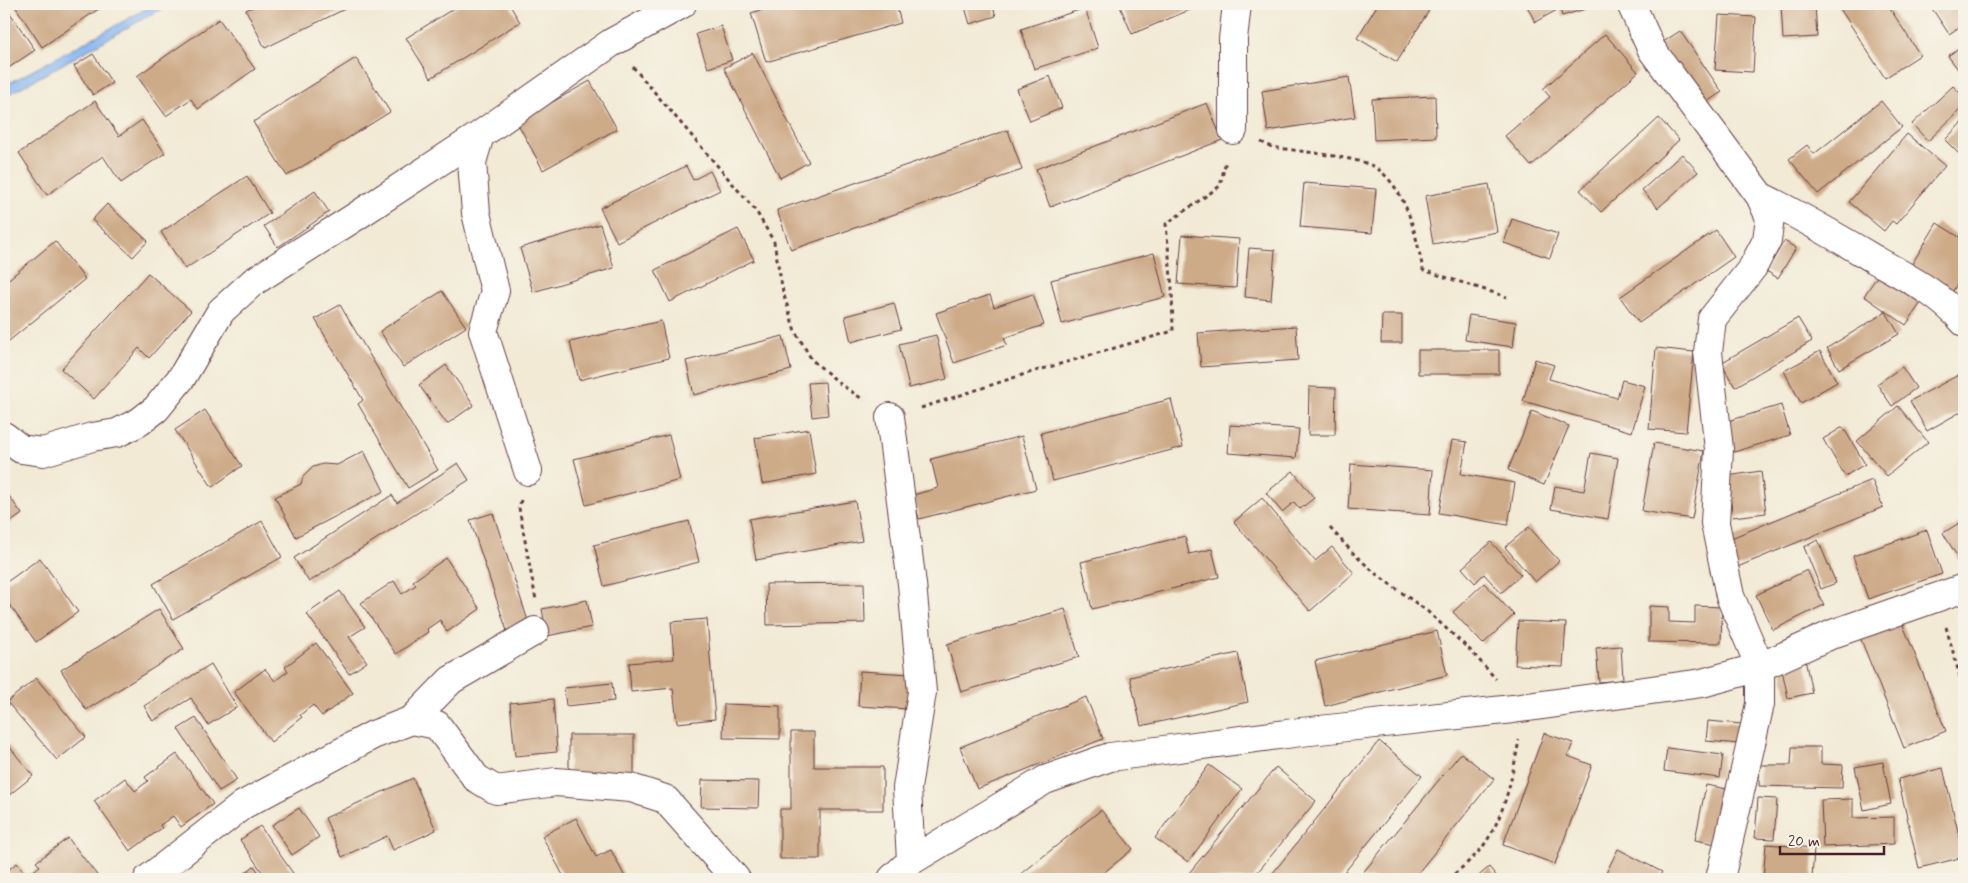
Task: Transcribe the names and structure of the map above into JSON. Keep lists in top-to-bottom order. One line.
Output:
{"scale_bar":"20 m"}
